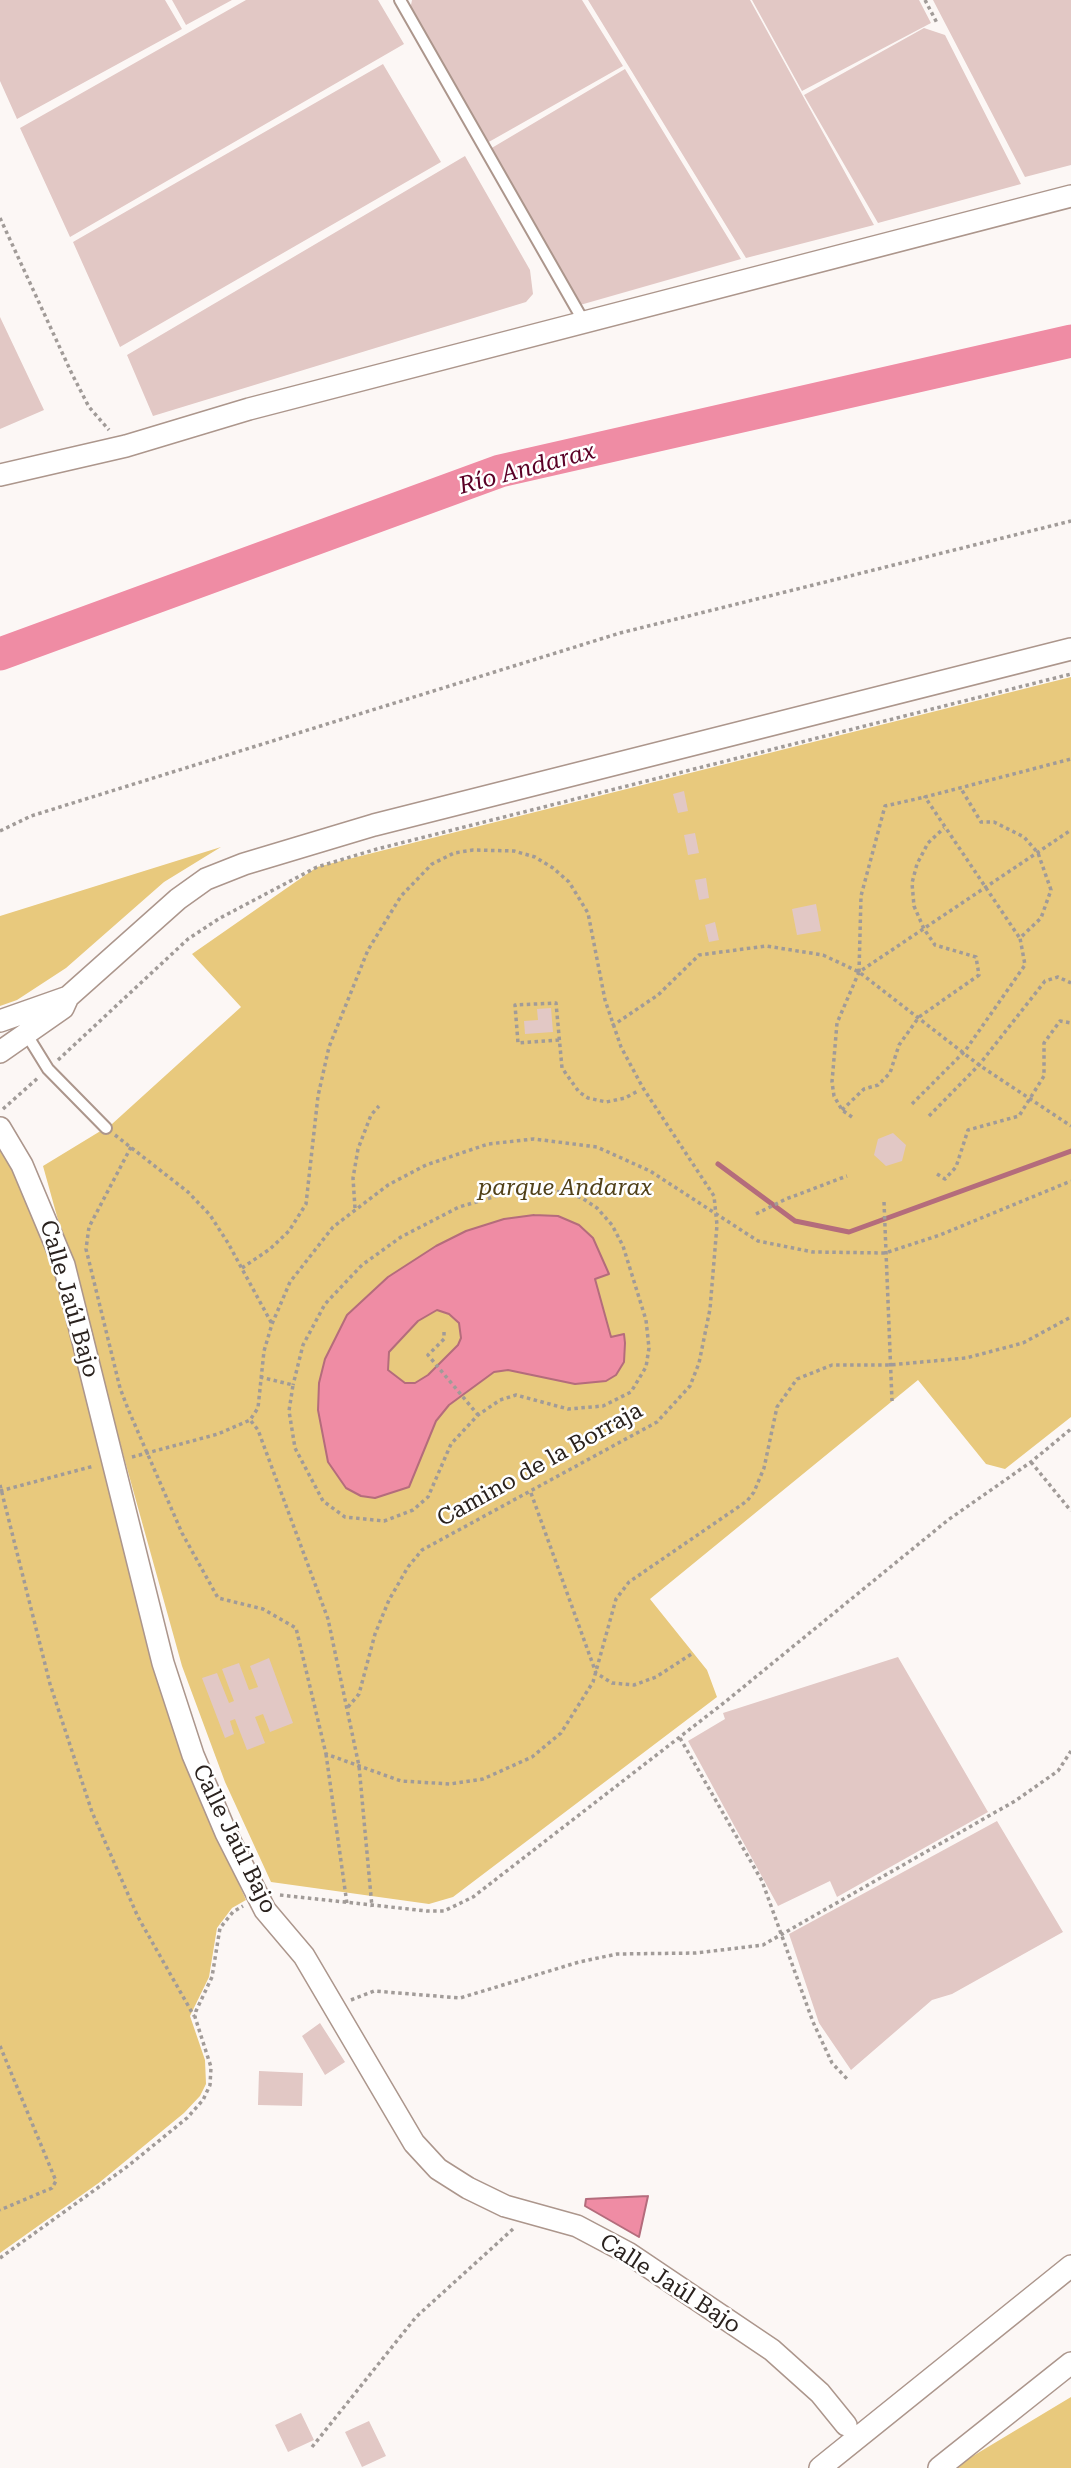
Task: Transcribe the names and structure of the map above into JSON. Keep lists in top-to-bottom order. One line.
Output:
{"streets":{"street":["Calle Jaúl Bajo"],"path":["Camino de la Borraja"]},"water":["Río Andarax"],"parks":["parque Andarax"]}
